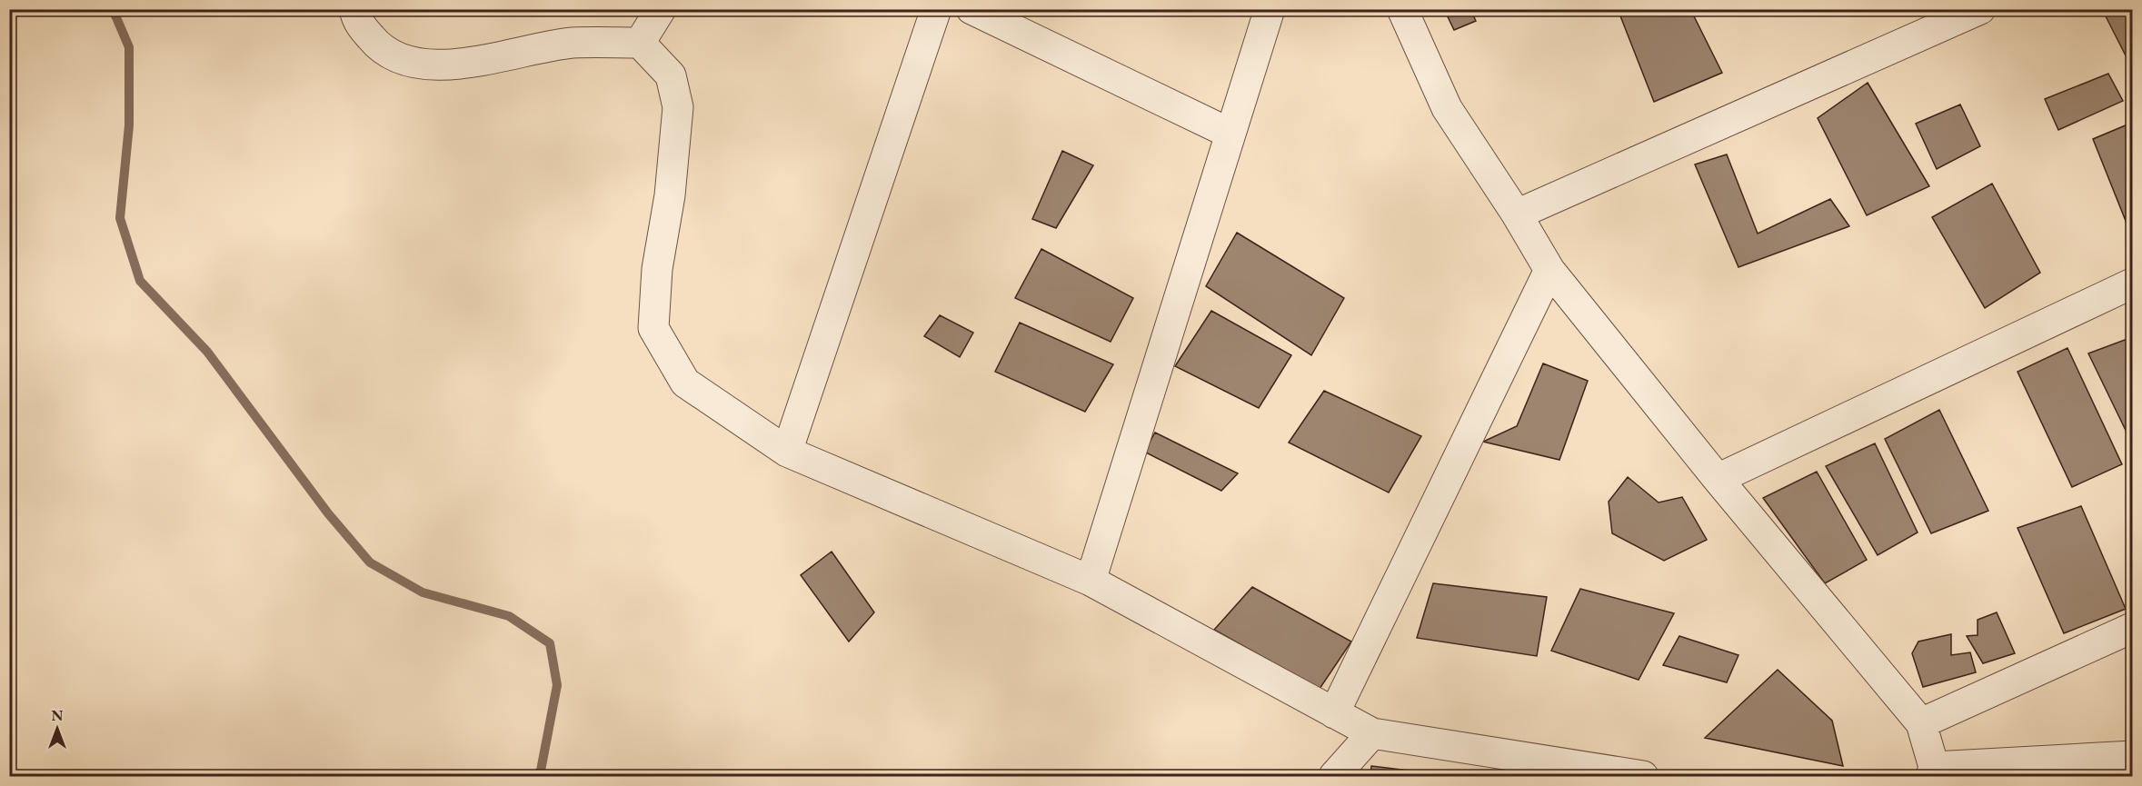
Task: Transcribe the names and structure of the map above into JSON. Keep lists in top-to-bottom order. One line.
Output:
{"north":"top"}
